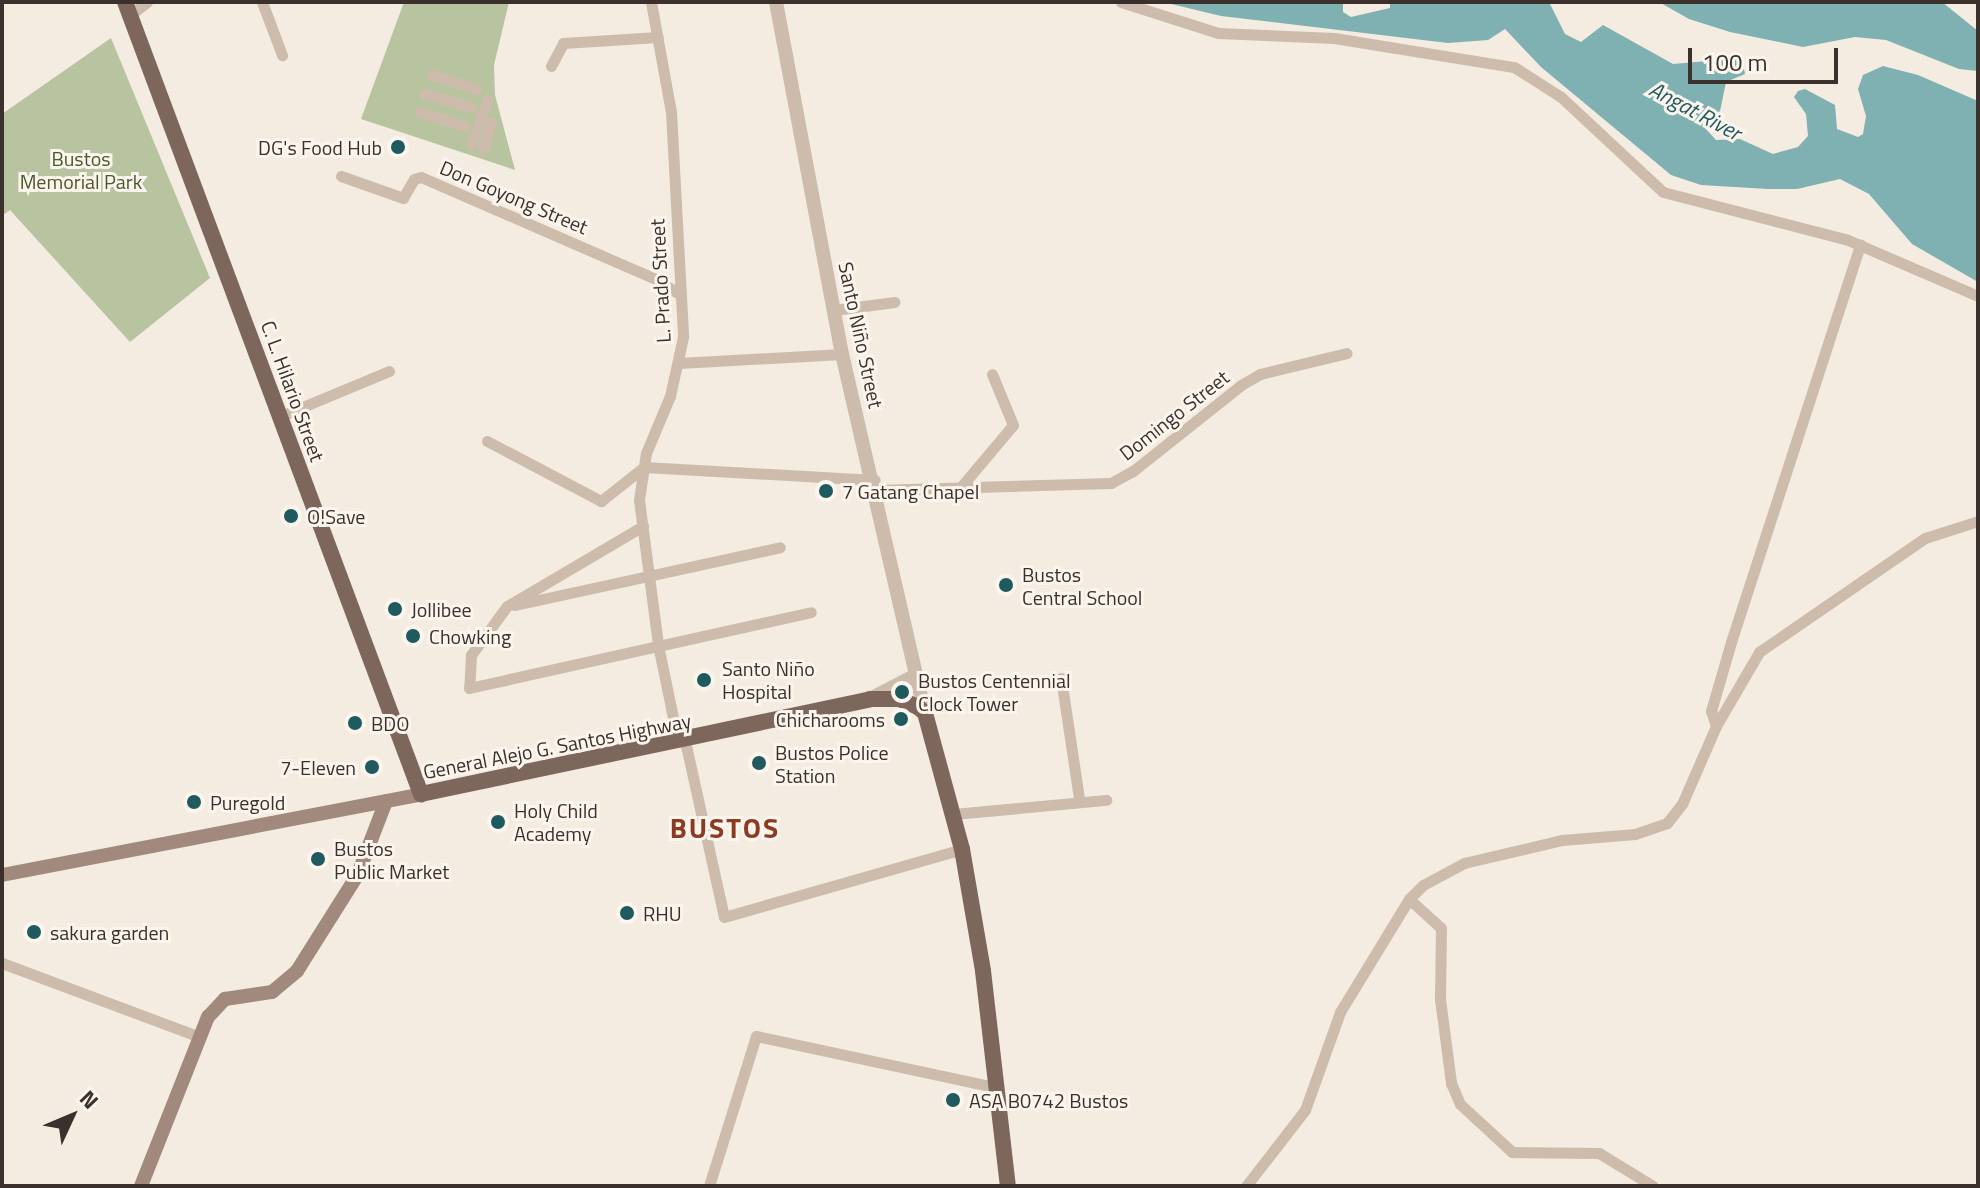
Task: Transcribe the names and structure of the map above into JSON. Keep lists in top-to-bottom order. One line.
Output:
{"streets":{"main road":["C. L. Hilario Street","General Alejo G. Santos Highway"],"street":["Don Goyong Street","L. Prado Street","Santo Niño Street","Domingo Street"]},"crossings":[["Don Goyong Street","L. Prado Street"],["L. Prado Street","Domingo Street"],["L. Prado Street","General Alejo G. Santos Highway"],["Santo Niño Street","Domingo Street"],["Santo Niño Street","General Alejo G. Santos Highway"],["C. L. Hilario Street","General Alejo G. Santos Highway"]],"districts":["BUSTOS"],"water":["Angat River"],"parks":["Bustos Memorial Park"],"places":["DG's Food Hub","7 Gatang Chapel","O!Save","Bustos Central School","Jollibee","Chowking","Santo Niño Hospital","Bustos Centennial Clock Tower","Chicharooms","BDO","Bustos Police Station","7-Eleven","Puregold","Holy Child Academy","Bustos Public Market","RHU","sakura garden","ASA B0742 Bustos"],"scale_bar":"100 m","north":"top right"}
